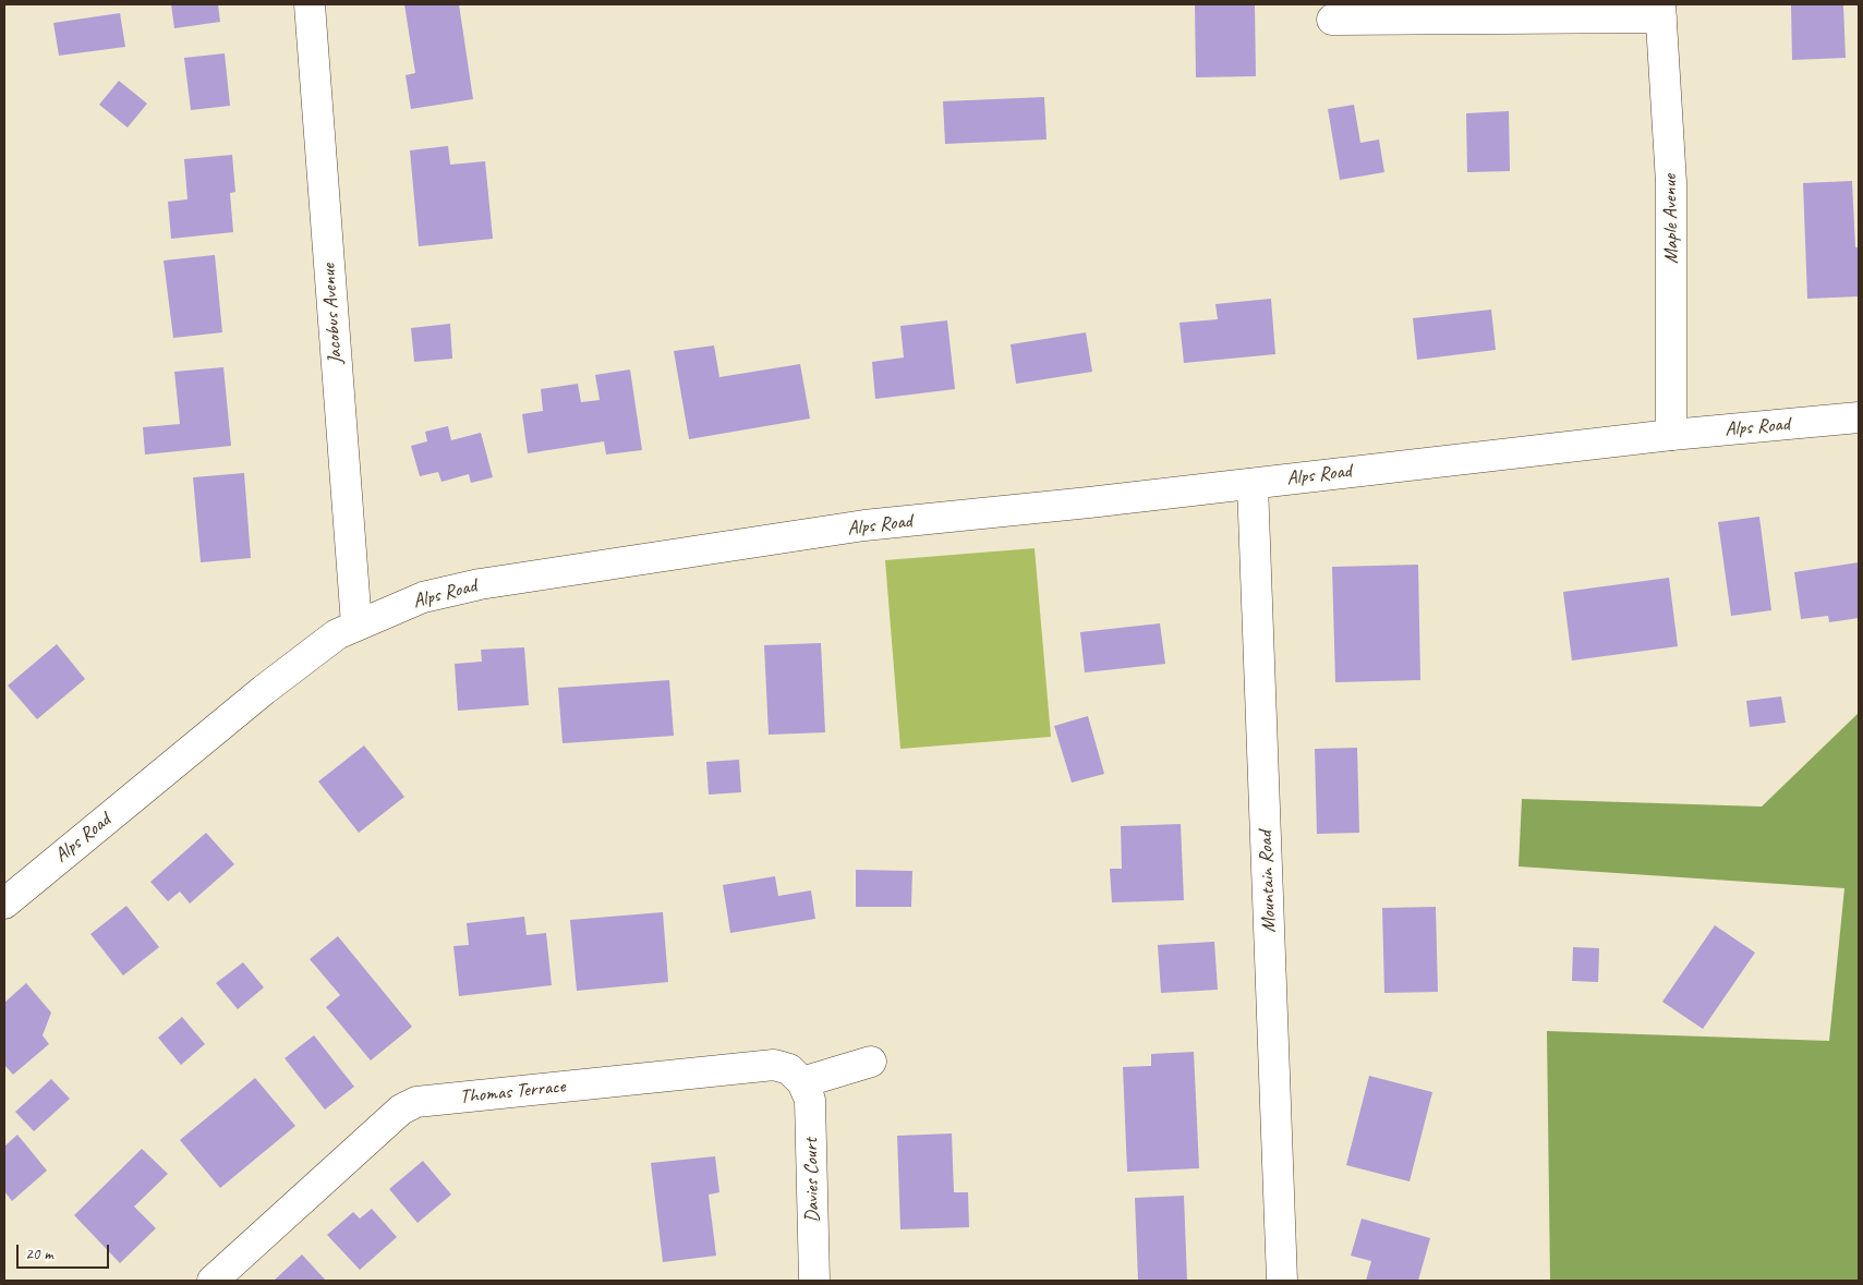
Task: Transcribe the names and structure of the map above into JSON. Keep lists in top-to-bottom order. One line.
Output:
{"streets":{"street":["Maple Avenue","Jacobus Avenue","Alps Road","Mountain Road","Thomas Terrace","Davies Court"]},"crossings":[["Maple Avenue","Alps Road"],["Jacobus Avenue","Alps Road"],["Alps Road","Mountain Road"],["Thomas Terrace","Davies Court"]],"scale_bar":"20 m"}
